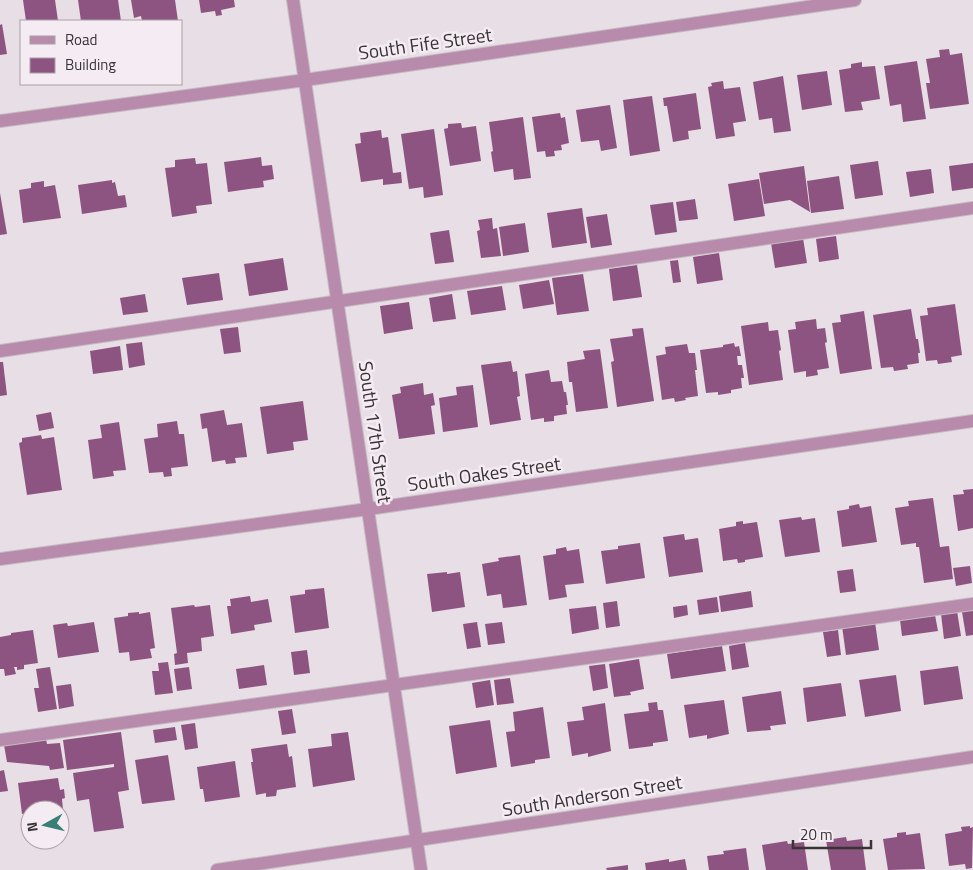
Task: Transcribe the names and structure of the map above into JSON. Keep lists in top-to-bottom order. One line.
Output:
{"streets":{"street":["South Fife Street","South 17th Street","South Oakes Street","South Anderson Street"]},"crossings":[["South Fife Street","South 17th Street"],["South 17th Street","South Oakes Street"],["South 17th Street","South Anderson Street"]],"legend":["Road","Building"],"scale_bar":"20 m","north":"left"}
